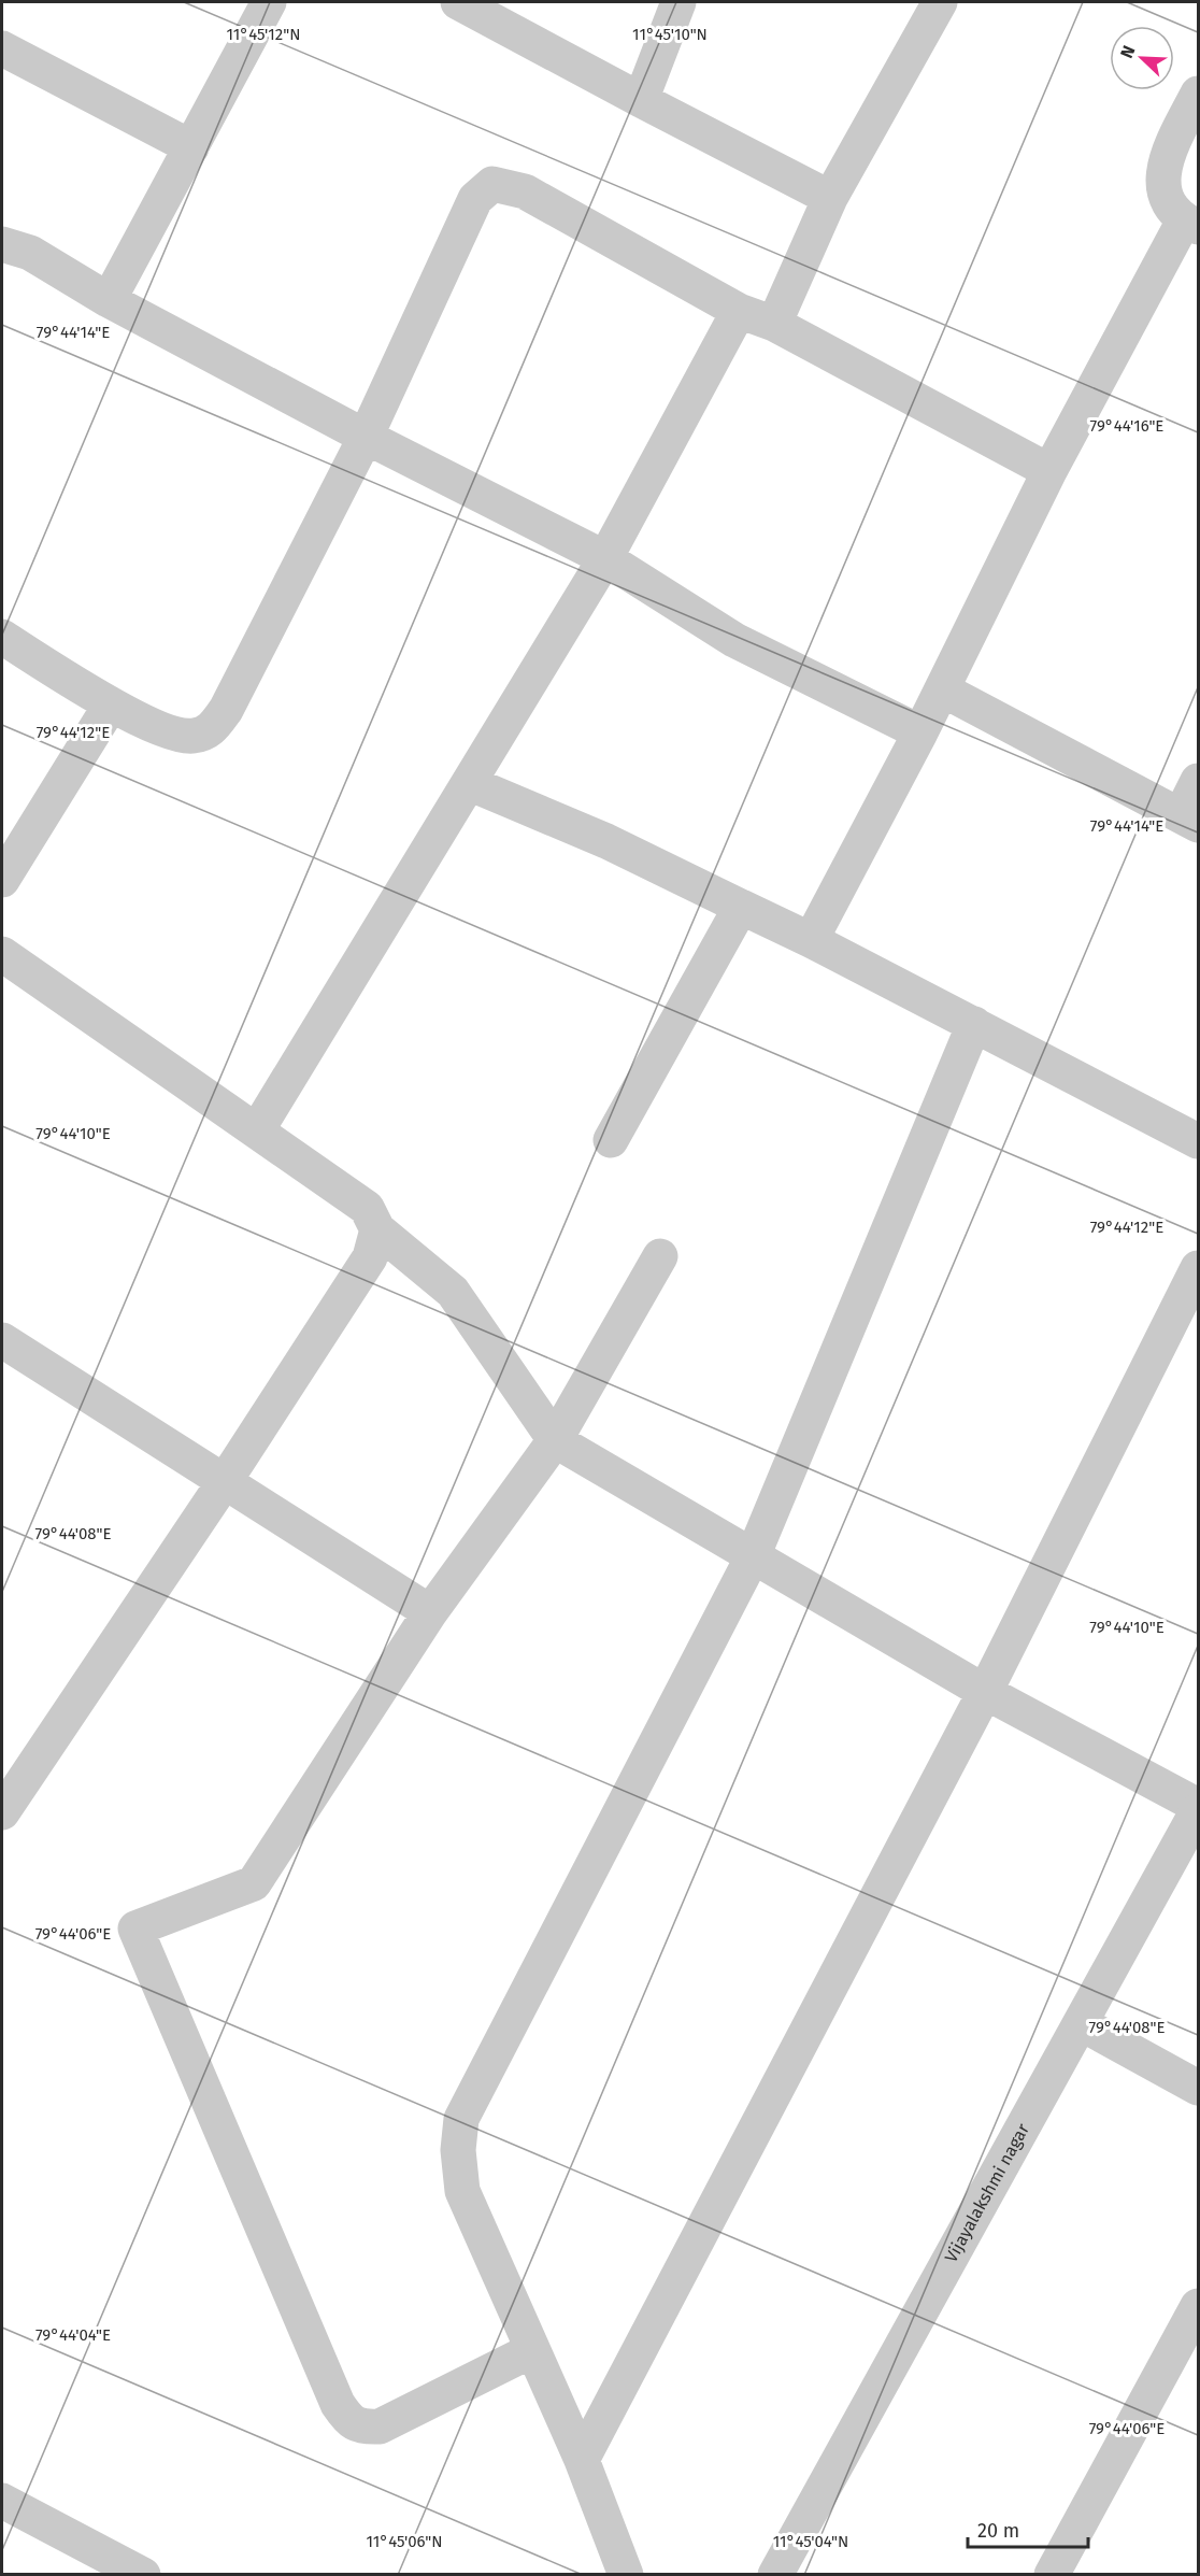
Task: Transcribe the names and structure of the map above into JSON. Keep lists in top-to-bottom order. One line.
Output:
{"streets":{"street":["Vijayalakshmi nagar"]},"scale_bar":"20 m","north":"top left","coordinates":["11°45'10\"N","11°45'12\"N","79°44'14\"E","79°44'16\"E","79°44'12\"E","79°44'10\"E","79°44'08\"E","79°44'06\"E","79°44'04\"E","11°45'06\"N","11°45'04\"N"]}
